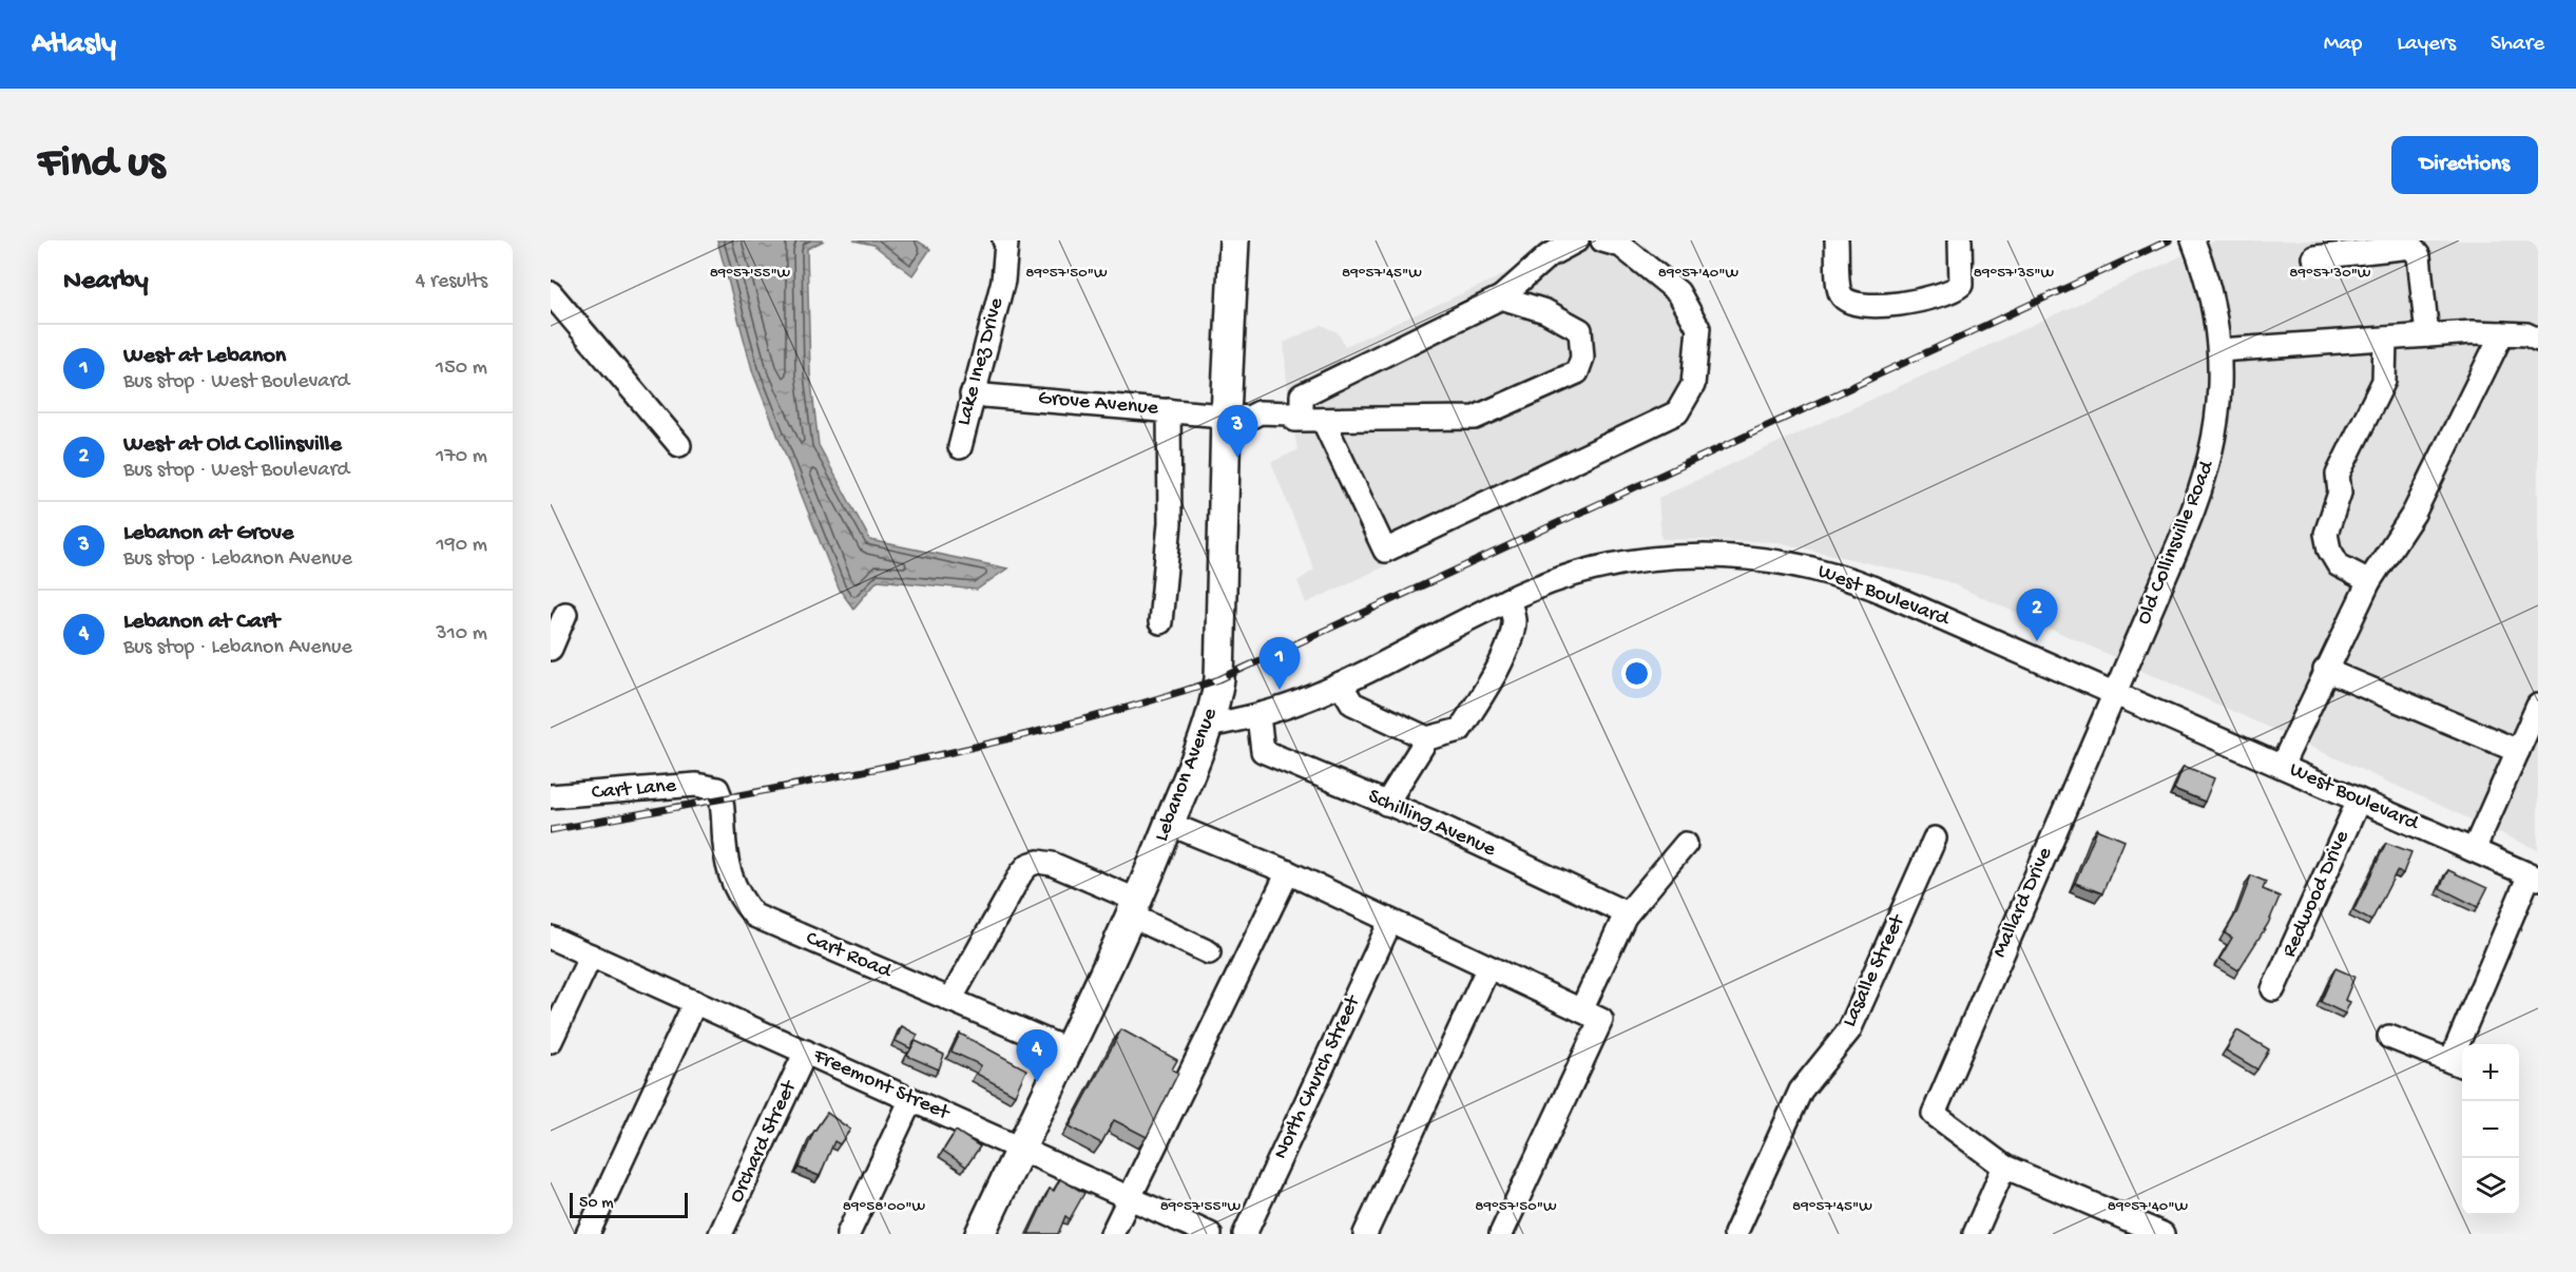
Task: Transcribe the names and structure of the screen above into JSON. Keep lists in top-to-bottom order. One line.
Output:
{"streets":{"main road":["Lebanon Avenue"],"street":["Lake Inez Drive","Grove Avenue","Old Collinsville Road","West Boulevard","Cart Lane","Schilling Avenue","Redwood Drive","Mallard Drive","Cart Road","Lasalle Street","North Church Street","Freemont Street","Orchard Street"]},"crossings":[["Lake Inez Drive","Grove Avenue"],["Grove Avenue","Lebanon Avenue"],["Old Collinsville Road","West Boulevard"],["Old Collinsville Road","Mallard Drive"],["West Boulevard","Lebanon Avenue"],["West Boulevard","Schilling Avenue"],["West Boulevard","Redwood Drive"],["West Boulevard","Mallard Drive"],["Lebanon Avenue","Cart Road"],["Lebanon Avenue","Freemont Street"],["Cart Lane","Cart Road"],["Freemont Street","Orchard Street"]],"scale_bar":"50 m","page":{"header":"Atlasly","nav":["Map","Layers","Share"],"buttons":"Directions","title":"Find us","heading":["Nearby","4 results"],"list":[{"mark":"1","name":"West at Lebanon","note":"Bus stop · West Boulevard","value":"150 m"},{"mark":"2","name":"West at Old Collinsville","note":"Bus stop · West Boulevard","value":"170 m"},{"mark":"3","name":"Lebanon at Grove","note":"Bus stop · Lebanon Avenue","value":"190 m"},{"mark":"4","name":"Lebanon at Cart","note":"Bus stop · Lebanon Avenue","value":"310 m"}],"pins":["3","2","1","4"],"map_buttons":["+","−"],"scale":"50 m"},"coordinates":["89°57'55\"W","89°57'50\"W","89°57'45\"W","89°57'40\"W","89°57'35\"W","89°57'30\"W","89°58'00\"W"]}
